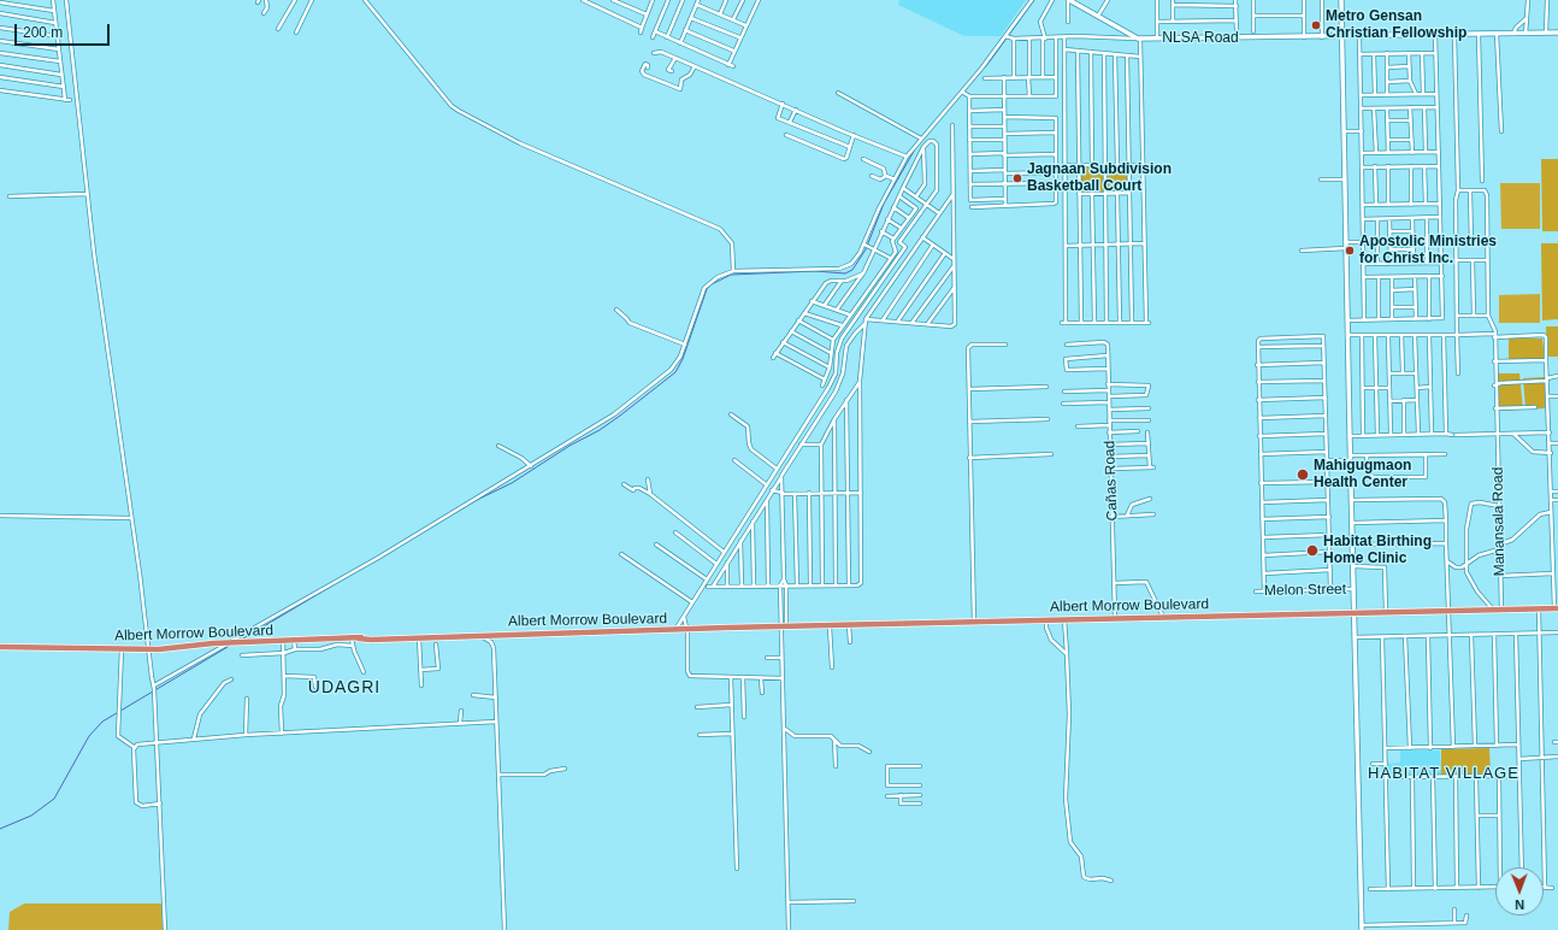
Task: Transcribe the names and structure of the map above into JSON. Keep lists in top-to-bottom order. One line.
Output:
{"streets":{"highway":["Albert Morrow Boulevard"],"main road":["NLSA Road"],"street":["Cañas Road","Manansala Road","Melon Street"]},"crossings":[["Cañas Road","Albert Morrow Boulevard"],["Manansala Road","Albert Morrow Boulevard"]],"districts":["UDAGRI","HABITAT VILLAGE"],"places":["Metro Gensan Christian Fellowship","Jagnaan Subdivision Basketball Court","Apostolic Ministries for Christ Inc.","Mahigugmaon Health Center","Habitat Birthing Home Clinic"],"scale_bar":"200 m","north":"bottom"}
